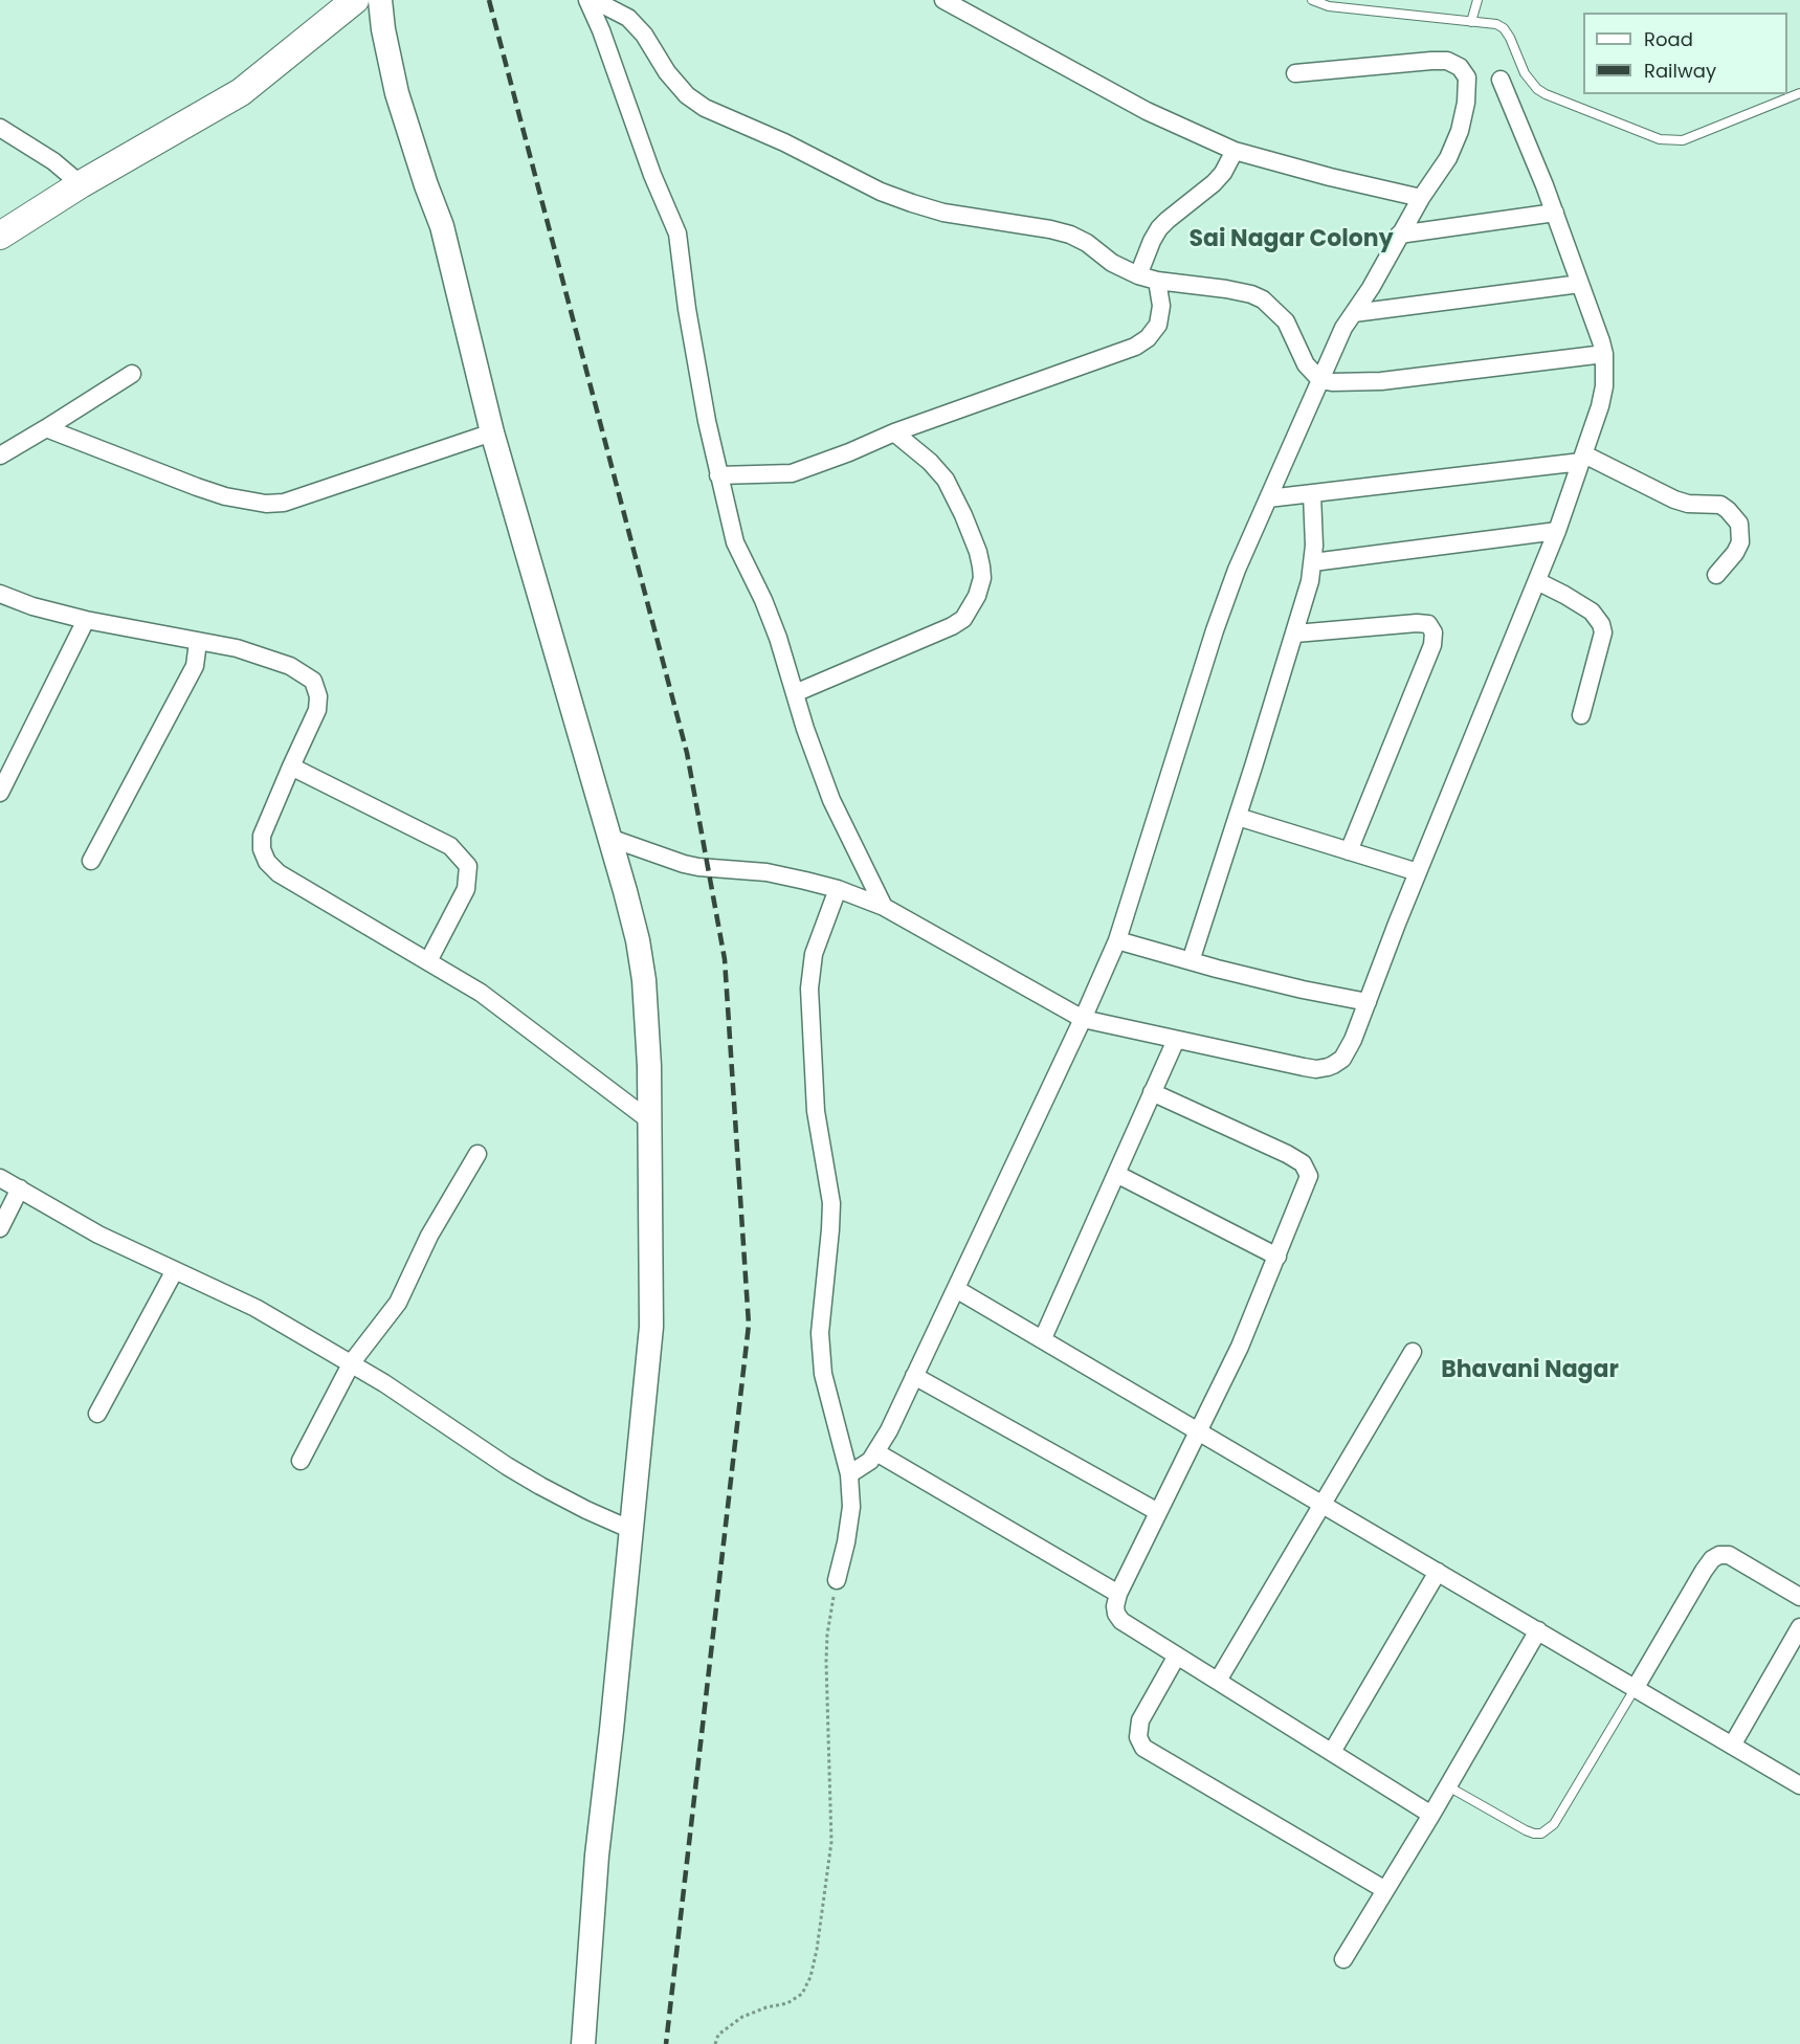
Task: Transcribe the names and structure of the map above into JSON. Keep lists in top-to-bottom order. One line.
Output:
{"districts":["Sai Nagar Colony","Bhavani Nagar"],"legend":["Road","Railway"]}
